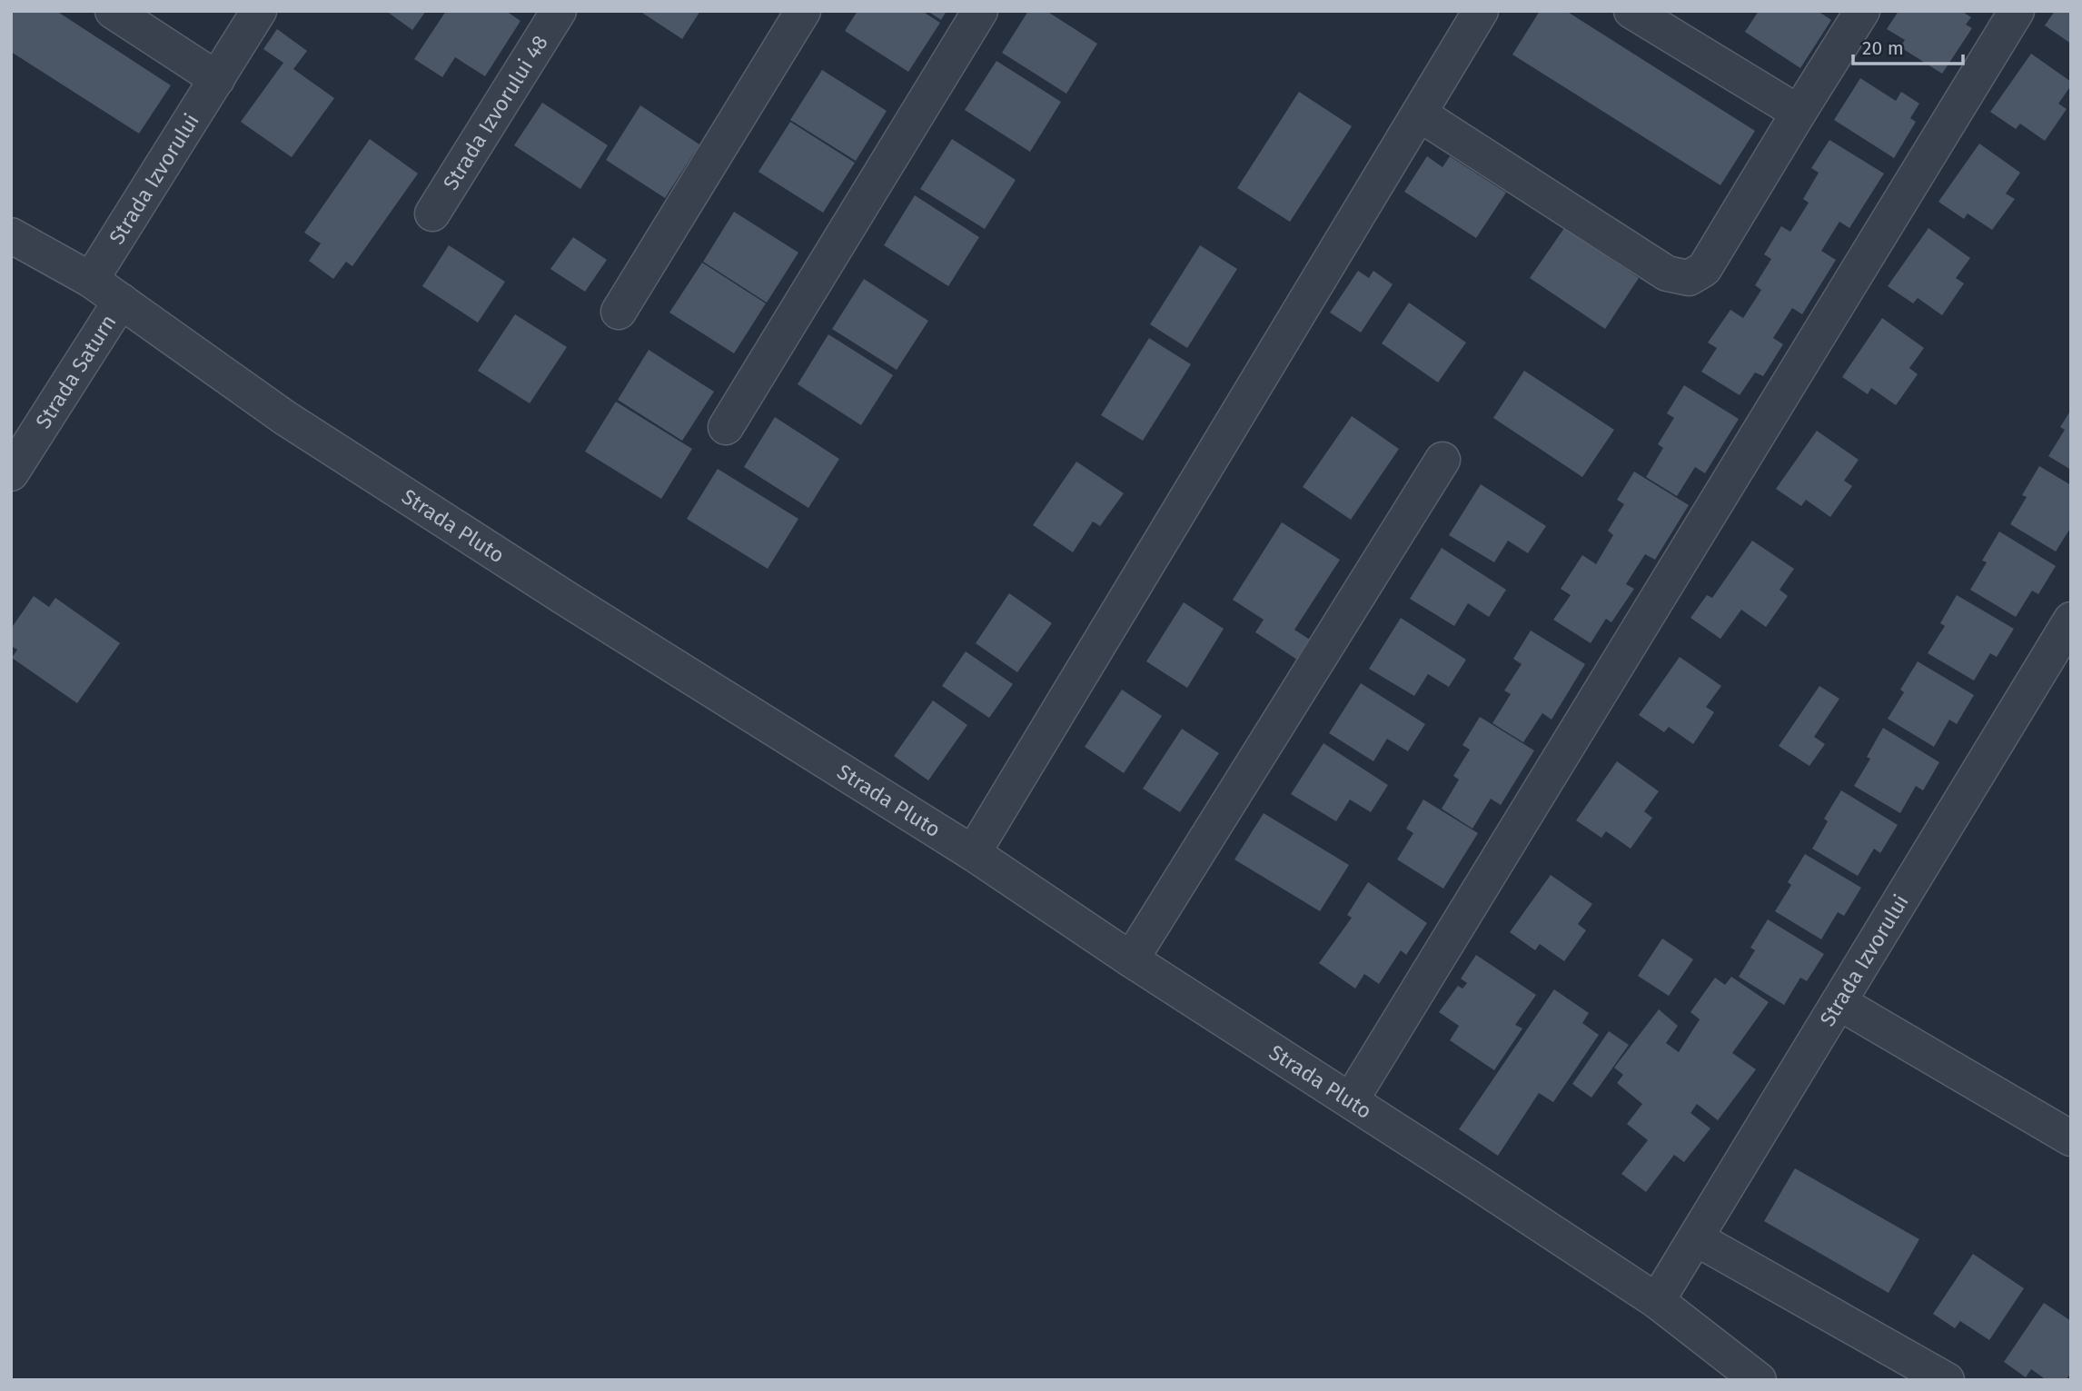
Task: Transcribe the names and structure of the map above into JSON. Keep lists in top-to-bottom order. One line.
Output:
{"streets":{"street":["Strada Izvorului 48","Strada Izvorului","Strada Saturn","Strada Pluto"]},"crossings":[["Strada Izvorului","Strada Pluto"],["Strada Saturn","Strada Pluto"]],"scale_bar":"20 m"}
